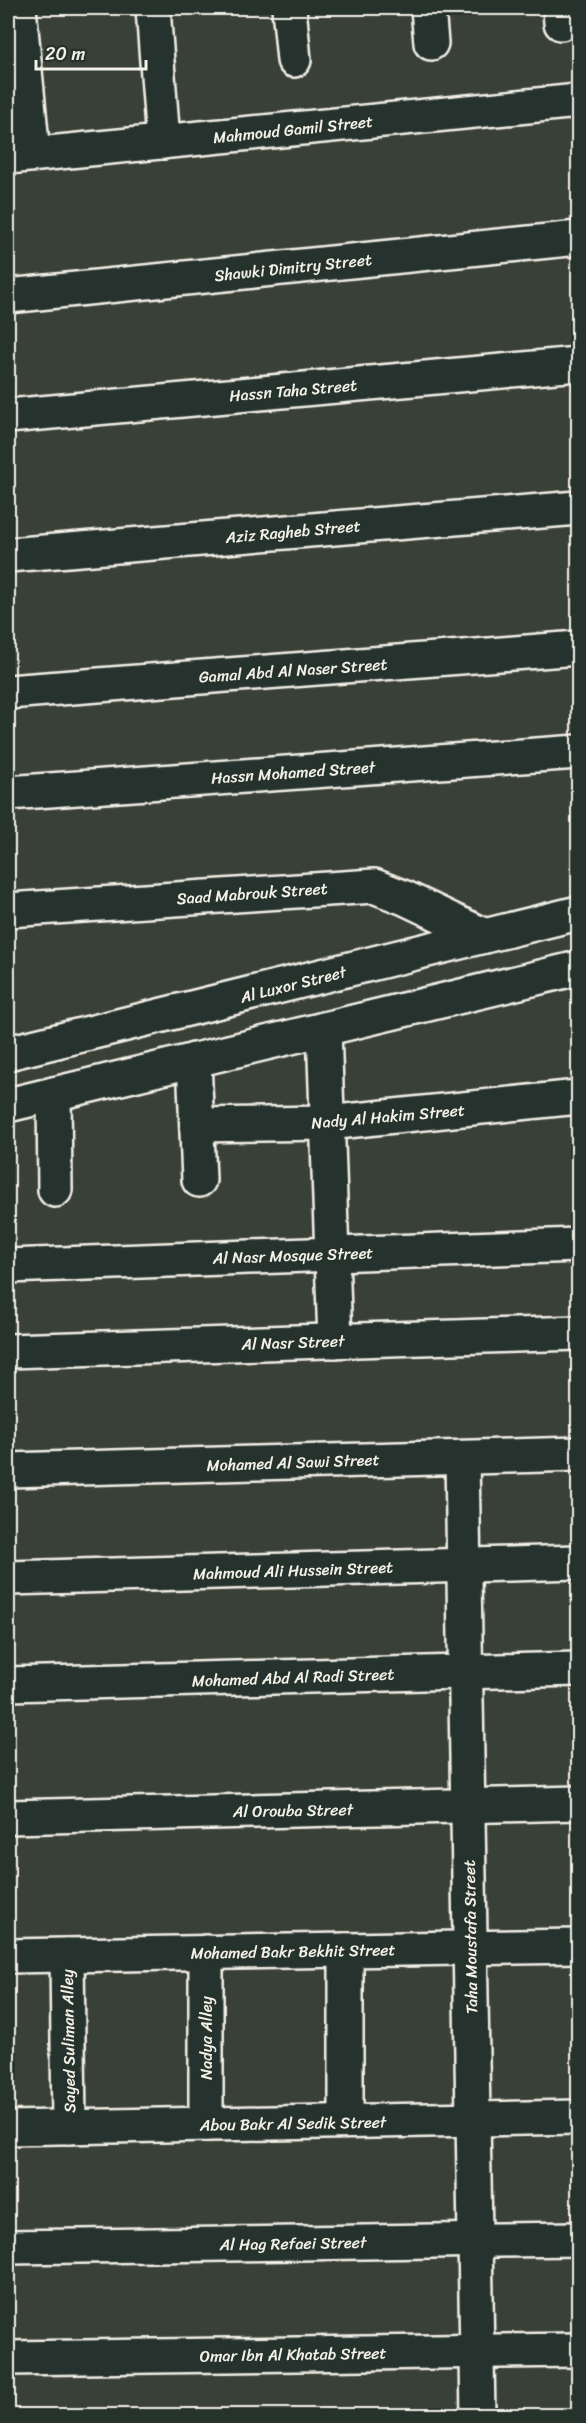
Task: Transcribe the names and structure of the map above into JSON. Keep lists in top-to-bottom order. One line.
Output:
{"streets":{"street":["Mahmoud Gamil Street","Shawki Dimitry Street","Hassn Taha Street","Aziz Ragheb Street","Gamal Abd Al Naser Street","Hassn Mohamed Street","Saad Mabrouk Street","Al Luxor Street","Nady Al Hakim Street","Al Nasr Mosque Street","Al Nasr Street","Mohamed Al Sawi Street","Mahmoud Ali Hussein Street","Mohamed Abd Al Radi Street","Al Orouba Street","Taha Moustafa Street","Mohamed Bakr Bekhit Street","Nadya Alley","Sayed Suliman Alley","Abou Bakr Al Sedik Street","Al Hag Refaei Street","Omar Ibn Al Khatab Street"]},"crossings":[["Saad Mabrouk Street","Al Luxor Street"],["Mohamed Al Sawi Street","Taha Moustafa Street"],["Mahmoud Ali Hussein Street","Taha Moustafa Street"],["Mohamed Abd Al Radi Street","Taha Moustafa Street"],["Al Orouba Street","Taha Moustafa Street"],["Taha Moustafa Street","Mohamed Bakr Bekhit Street"],["Taha Moustafa Street","Abou Bakr Al Sedik Street"],["Taha Moustafa Street","Al Hag Refaei Street"],["Taha Moustafa Street","Omar Ibn Al Khatab Street"],["Mohamed Bakr Bekhit Street","Nadya Alley"],["Mohamed Bakr Bekhit Street","Sayed Suliman Alley"],["Nadya Alley","Abou Bakr Al Sedik Street"],["Sayed Suliman Alley","Abou Bakr Al Sedik Street"]],"scale_bar":"20 m"}
